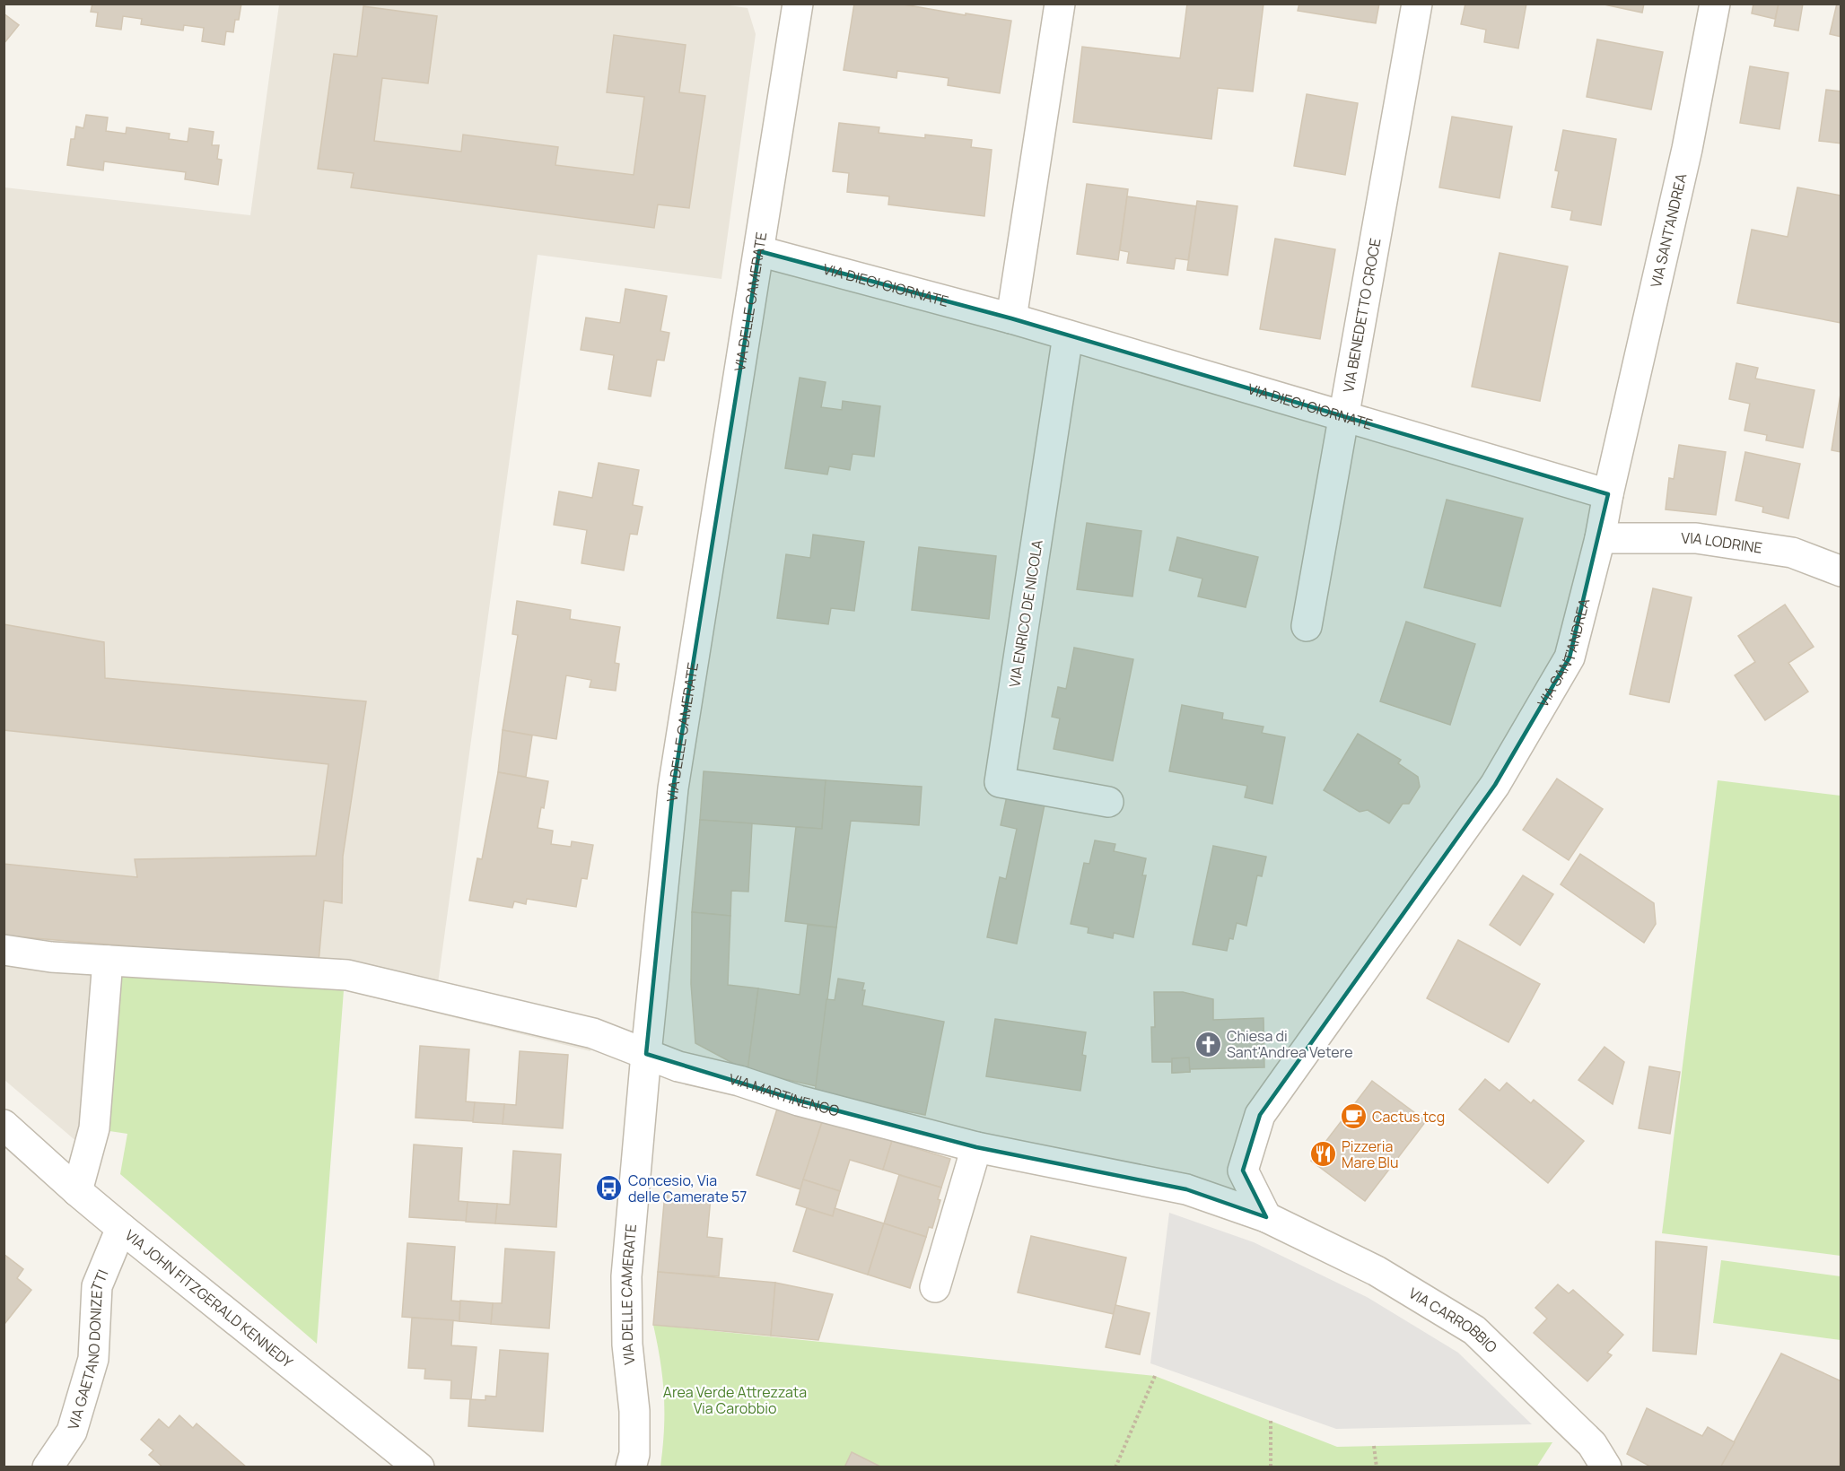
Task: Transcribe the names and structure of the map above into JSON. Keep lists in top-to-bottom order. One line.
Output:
{"streets":{"street":["VIA SANT'ANDREA","VIA DIECI GIORNATE","VIA DELLE CAMERATE","VIA BENEDETTO CROCE","VIA LODRINE","VIA ENRICO DE NICOLA","VIA MARTINENGO","VIA JOHN FITZGERALD KENNEDY","VIA CARROBBIO","VIA GAETANO DONIZETTI"]},"crossings":[["VIA SANT'ANDREA","VIA DIECI GIORNATE"],["VIA SANT'ANDREA","VIA LODRINE"],["VIA SANT'ANDREA","VIA MARTINENGO"],["VIA SANT'ANDREA","VIA CARROBBIO"],["VIA DIECI GIORNATE","VIA DELLE CAMERATE"],["VIA DIECI GIORNATE","VIA BENEDETTO CROCE"],["VIA DIECI GIORNATE","VIA ENRICO DE NICOLA"],["VIA DELLE CAMERATE","VIA MARTINENGO"],["VIA MARTINENGO","VIA CARROBBIO"],["VIA JOHN FITZGERALD KENNEDY","VIA GAETANO DONIZETTI"]],"parks":["Area Verde Attrezzata Via Carobbio"],"places":{"church":["Chiesa di Sant'Andrea Vetere"],"cafe":["Cactus tcg"],"restaurant":["Pizzeria Mare Blu"],"bus stop":["Concesio, Via delle Camerate 57"]}}
